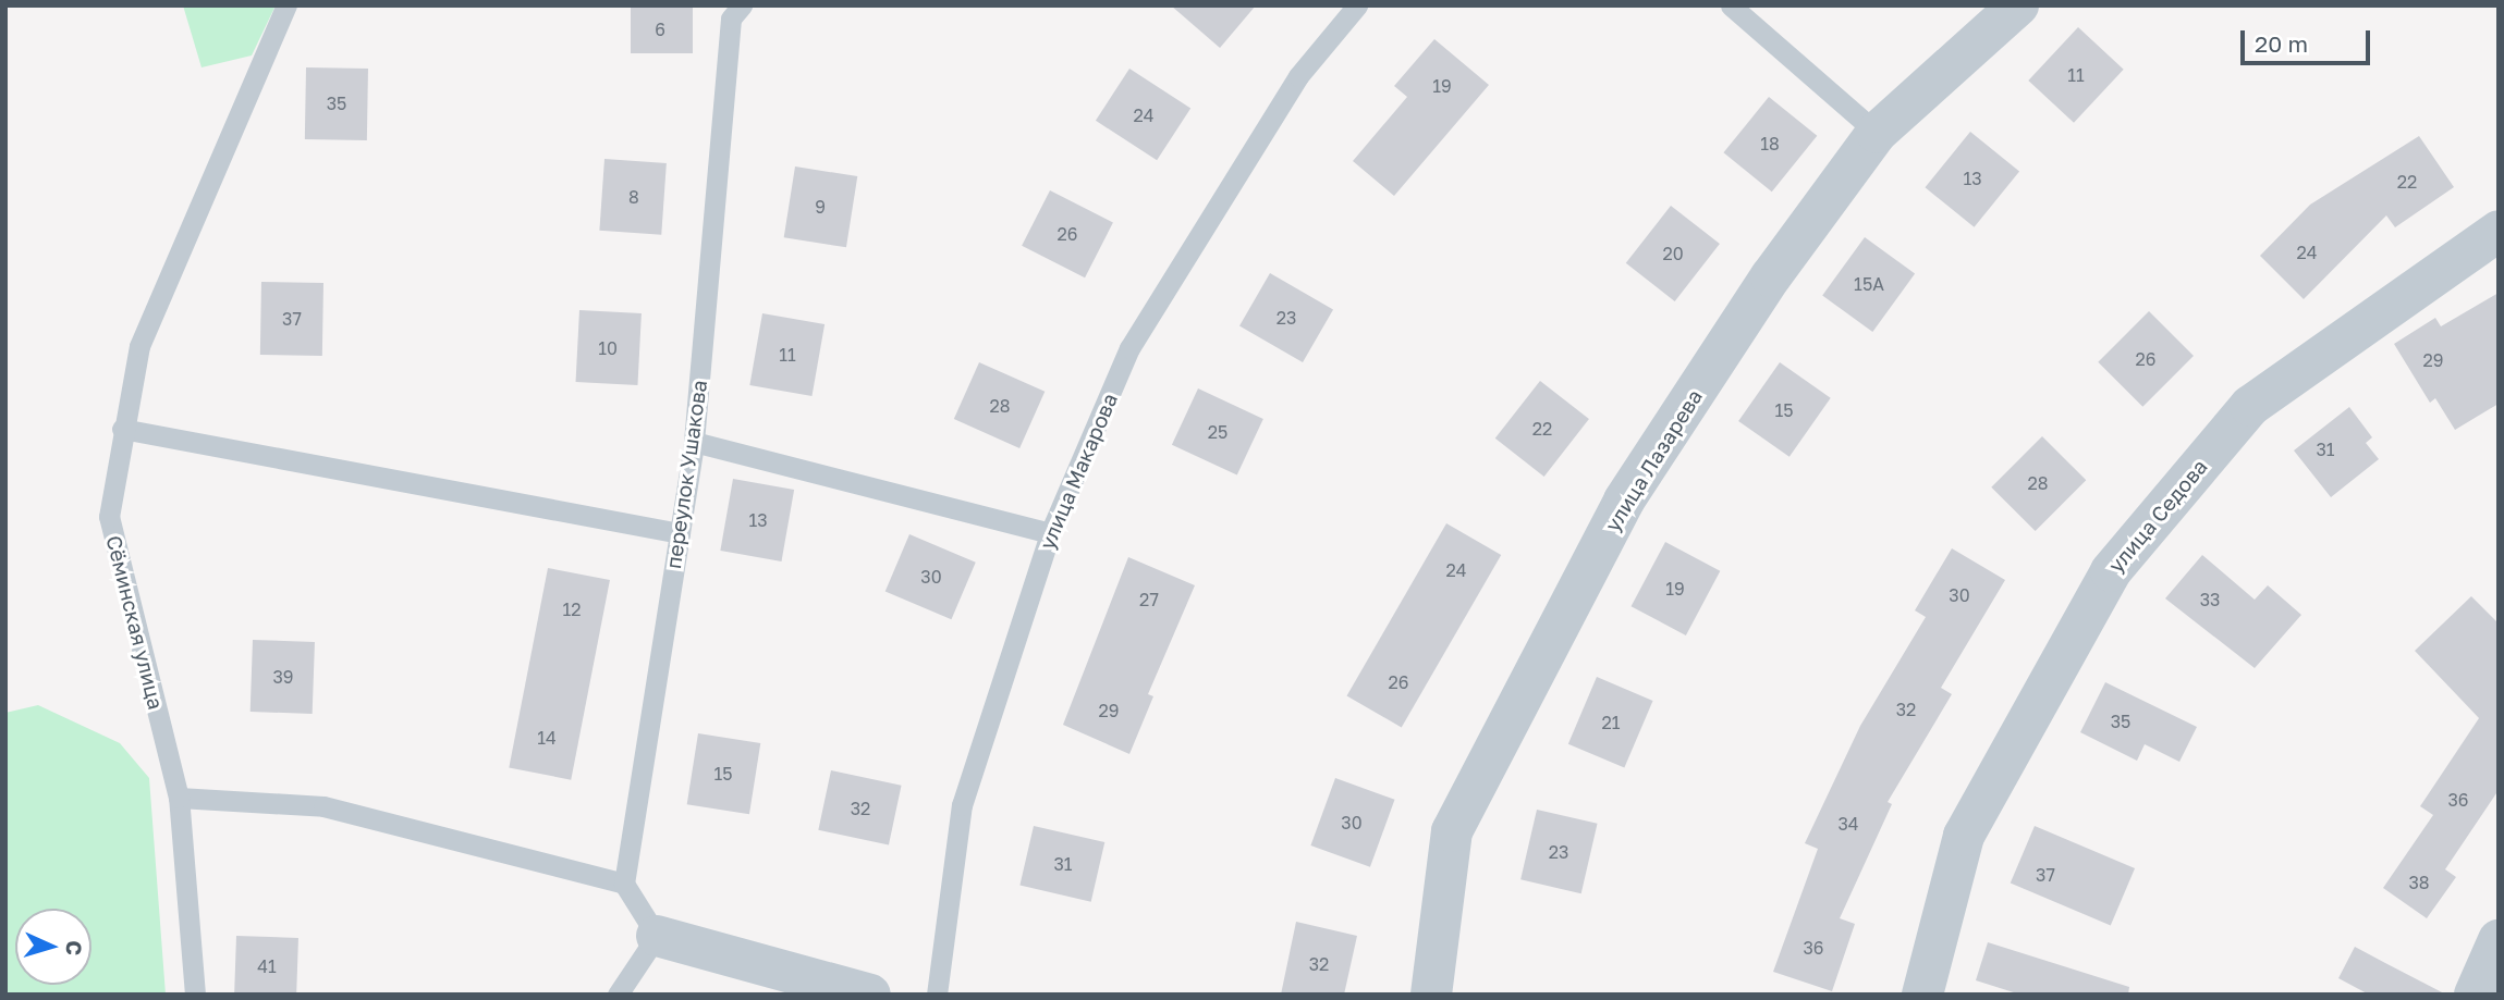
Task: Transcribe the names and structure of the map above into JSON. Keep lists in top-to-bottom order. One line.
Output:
{"streets":{"street":["улица Лазарева","улица Седова"],"lane":["улица Макарова","переулок Ушакова","Сёминская улица"]},"house_numbers":["6","11","19","35","24","18","13","22","8","9","26","24","20","15А","23","37","10","11","26","29","28","15","22","25","31","28","13","24","30","19","30","27","33","12","39","26","32","29","35","21","14","15","36","32","30","34","23","31","37","38","36","32","41"],"scale_bar":"20 m","north":"right"}
